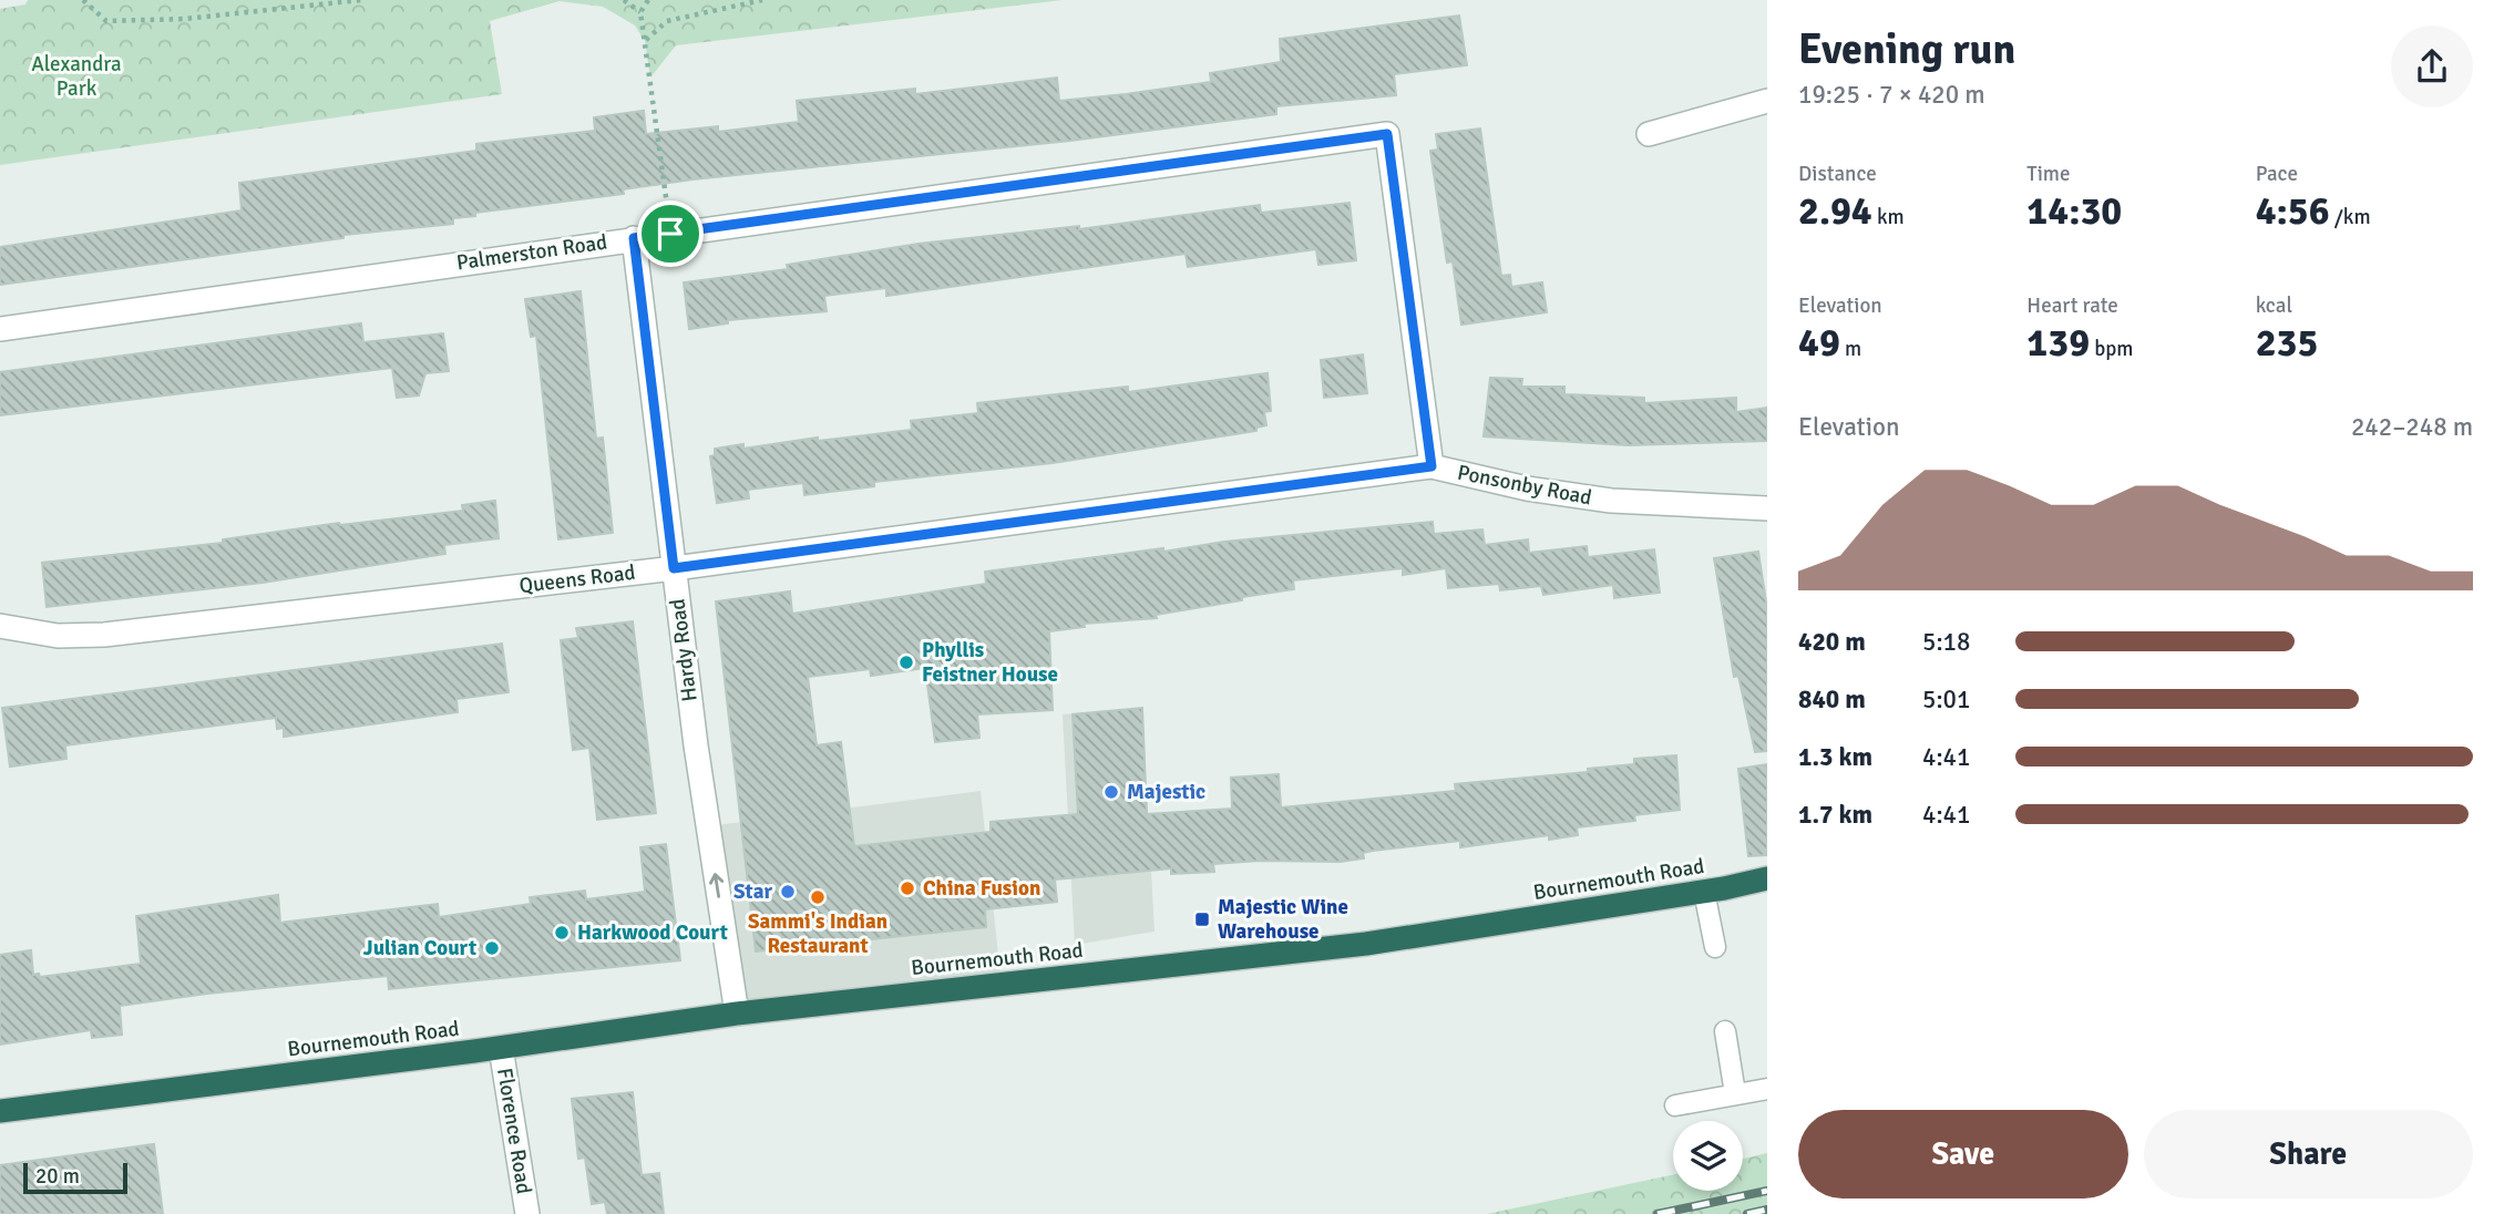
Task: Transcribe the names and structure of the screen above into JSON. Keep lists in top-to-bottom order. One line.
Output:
{"streets":{"highway":["Bournemouth Road"],"street":["Palmerston Road","Ponsonby Road","Queens Road","Hardy Road","Florence Road"]},"crossings":[["Palmerston Road","Ponsonby Road"],["Palmerston Road","Hardy Road"],["Ponsonby Road","Queens Road"],["Queens Road","Hardy Road"],["Hardy Road","Bournemouth Road"],["Bournemouth Road","Florence Road"]],"one_way":["Hardy Road"],"parks":["Alexandra Park"],"places":{"other":["Phyllis Feistner House","Majestic","China Fusion","Star","Sammi's Indian Restaurant","Harkwood Court","Julian Court"],"transit":["Majestic Wine Warehouse"]},"scale_bar":"20 m","page":{"heading":["Evening run","19:25 · 7 × 420 m"],"stats":[["Distance","2.94 km"],["Time","14:30"],["Pace","4:56 /km"],["Elevation","49 m"],["Heart rate","139 bpm"],["kcal","235"]],"chart":["Elevation","242–248 m"],"list":[{"name":"420 m","note":"5:18"},{"name":"840 m","note":"5:01"},{"name":"1.3 km","note":"4:41"},{"name":"1.7 km","note":"4:41"}],"buttons":["Save","Share"],"scale":"20 m"}}
